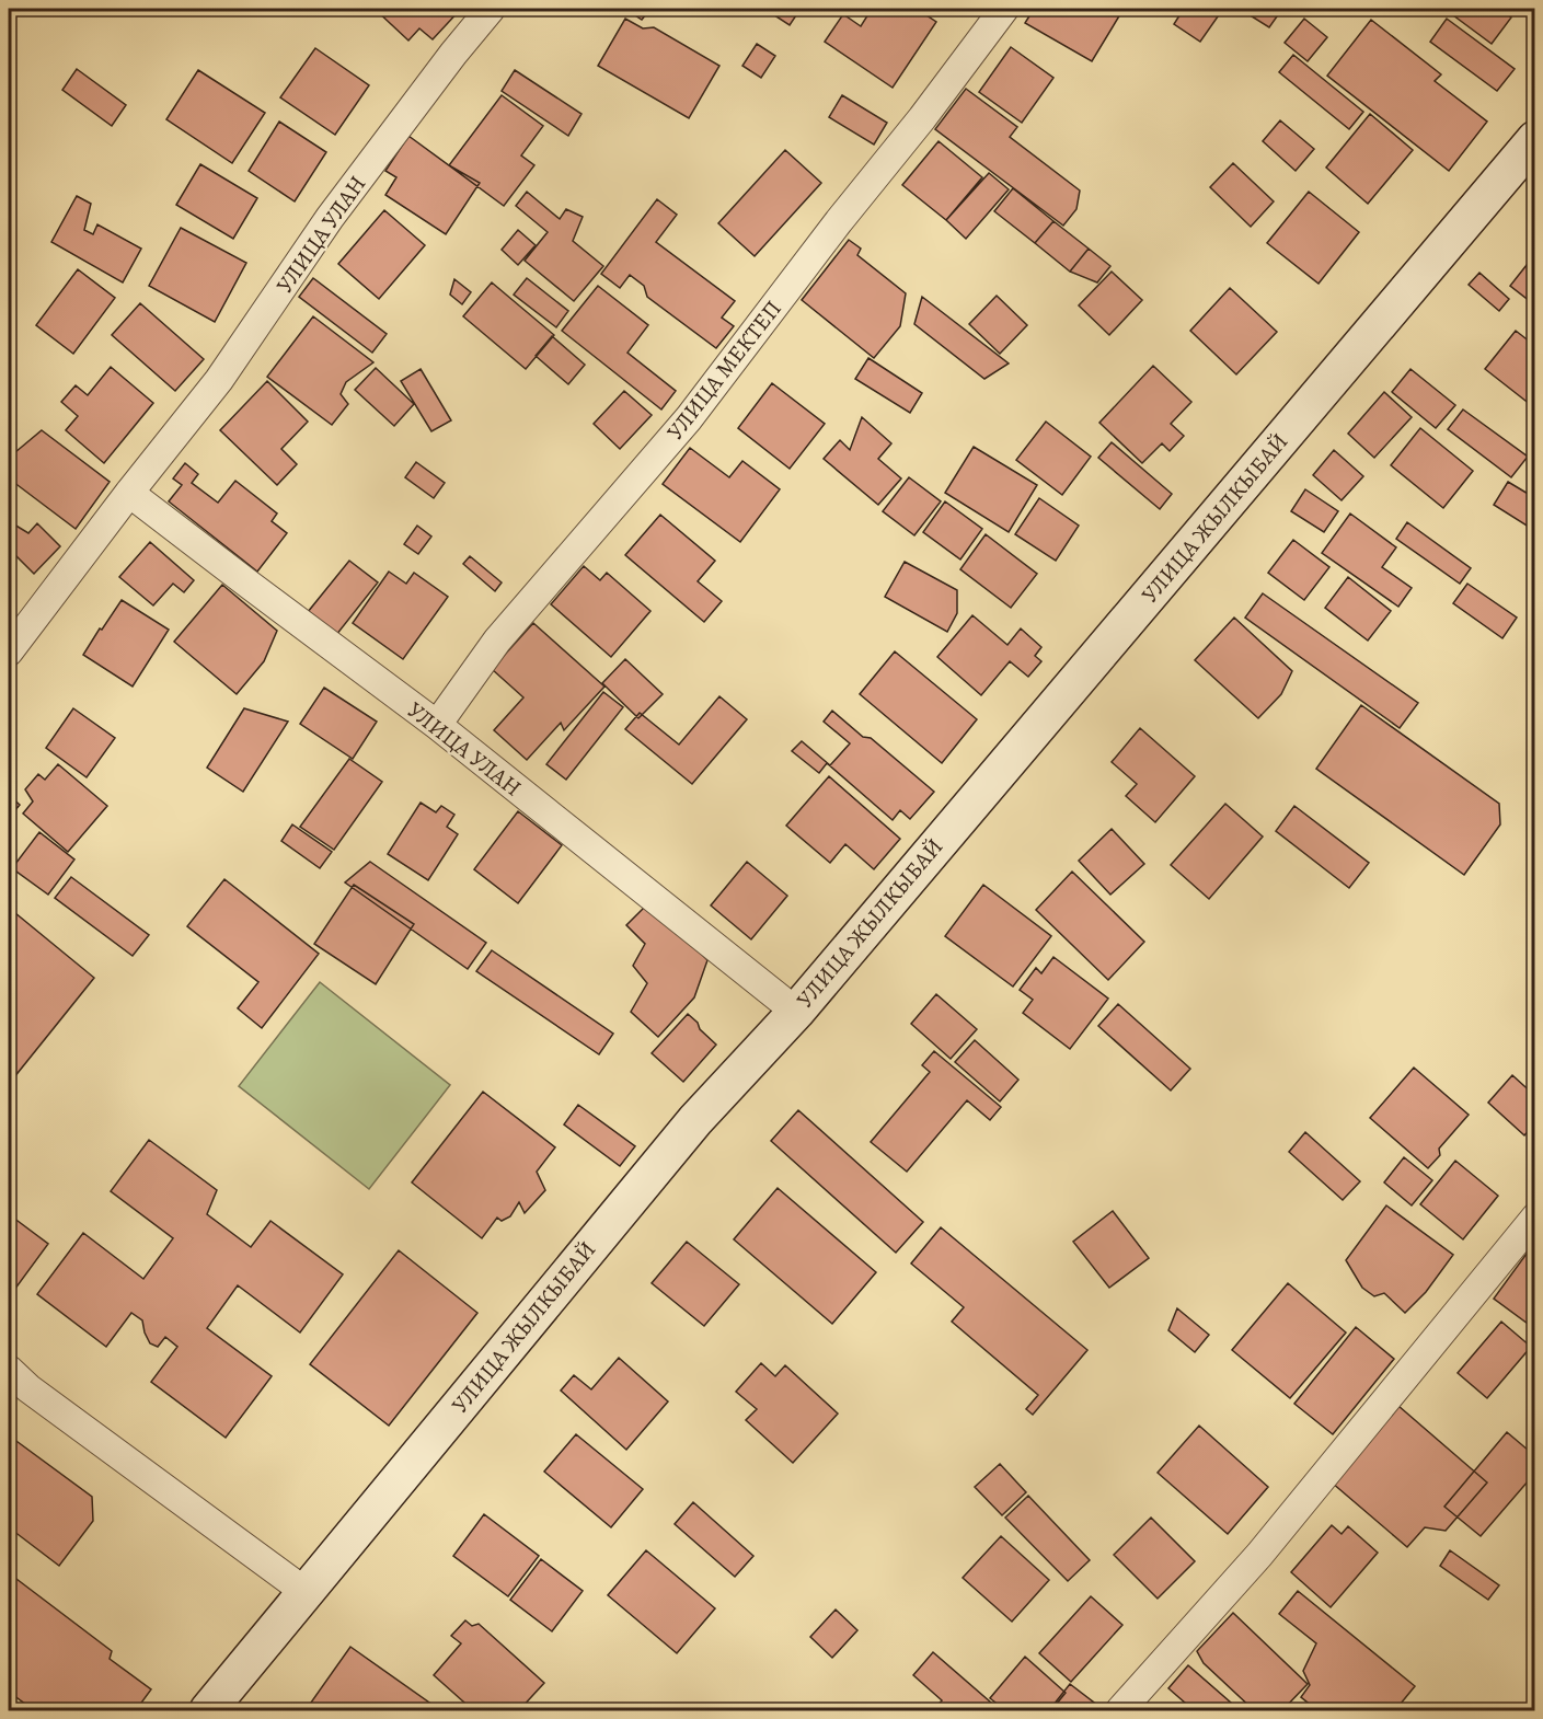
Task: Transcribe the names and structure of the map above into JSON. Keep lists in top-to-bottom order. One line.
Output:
{"streets":{"street":["УЛИЦА УЛАН","УЛИЦА МЕКТЕП","УЛИЦА ЖЫЛКЫБАЙ"]},"crossings":[["УЛИЦА УЛАН","УЛИЦА МЕКТЕП"],["УЛИЦА УЛАН","УЛИЦА ЖЫЛКЫБАЙ"]]}
